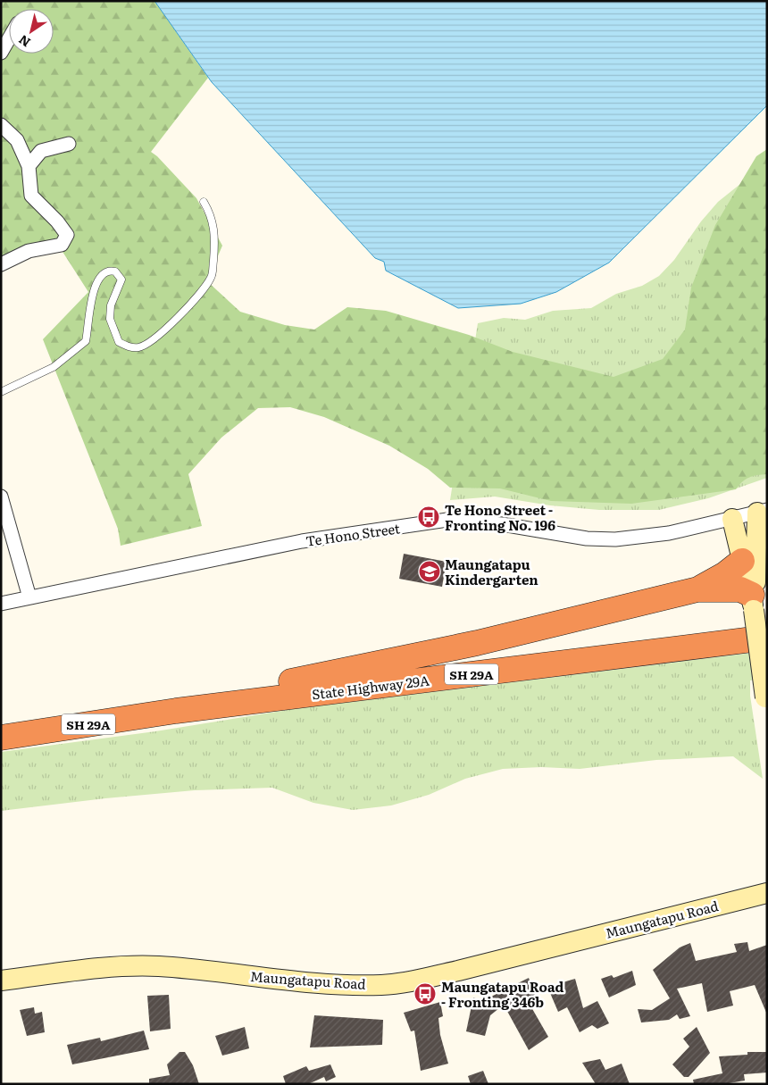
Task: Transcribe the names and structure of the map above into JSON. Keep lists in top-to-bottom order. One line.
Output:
{"streets":{"highway":["SH 29A","State Highway 29A"],"street":["Te Hono Street","Maungatapu Road"]},"crossings":[["SH 29A","State Highway 29A"]],"places":{"bus stop":["Te Hono Street - Fronting No. 196","Maungatapu Road - Fronting 346b"],"school or university":["Maungatapu Kindergarten"]},"north":"bottom left"}
